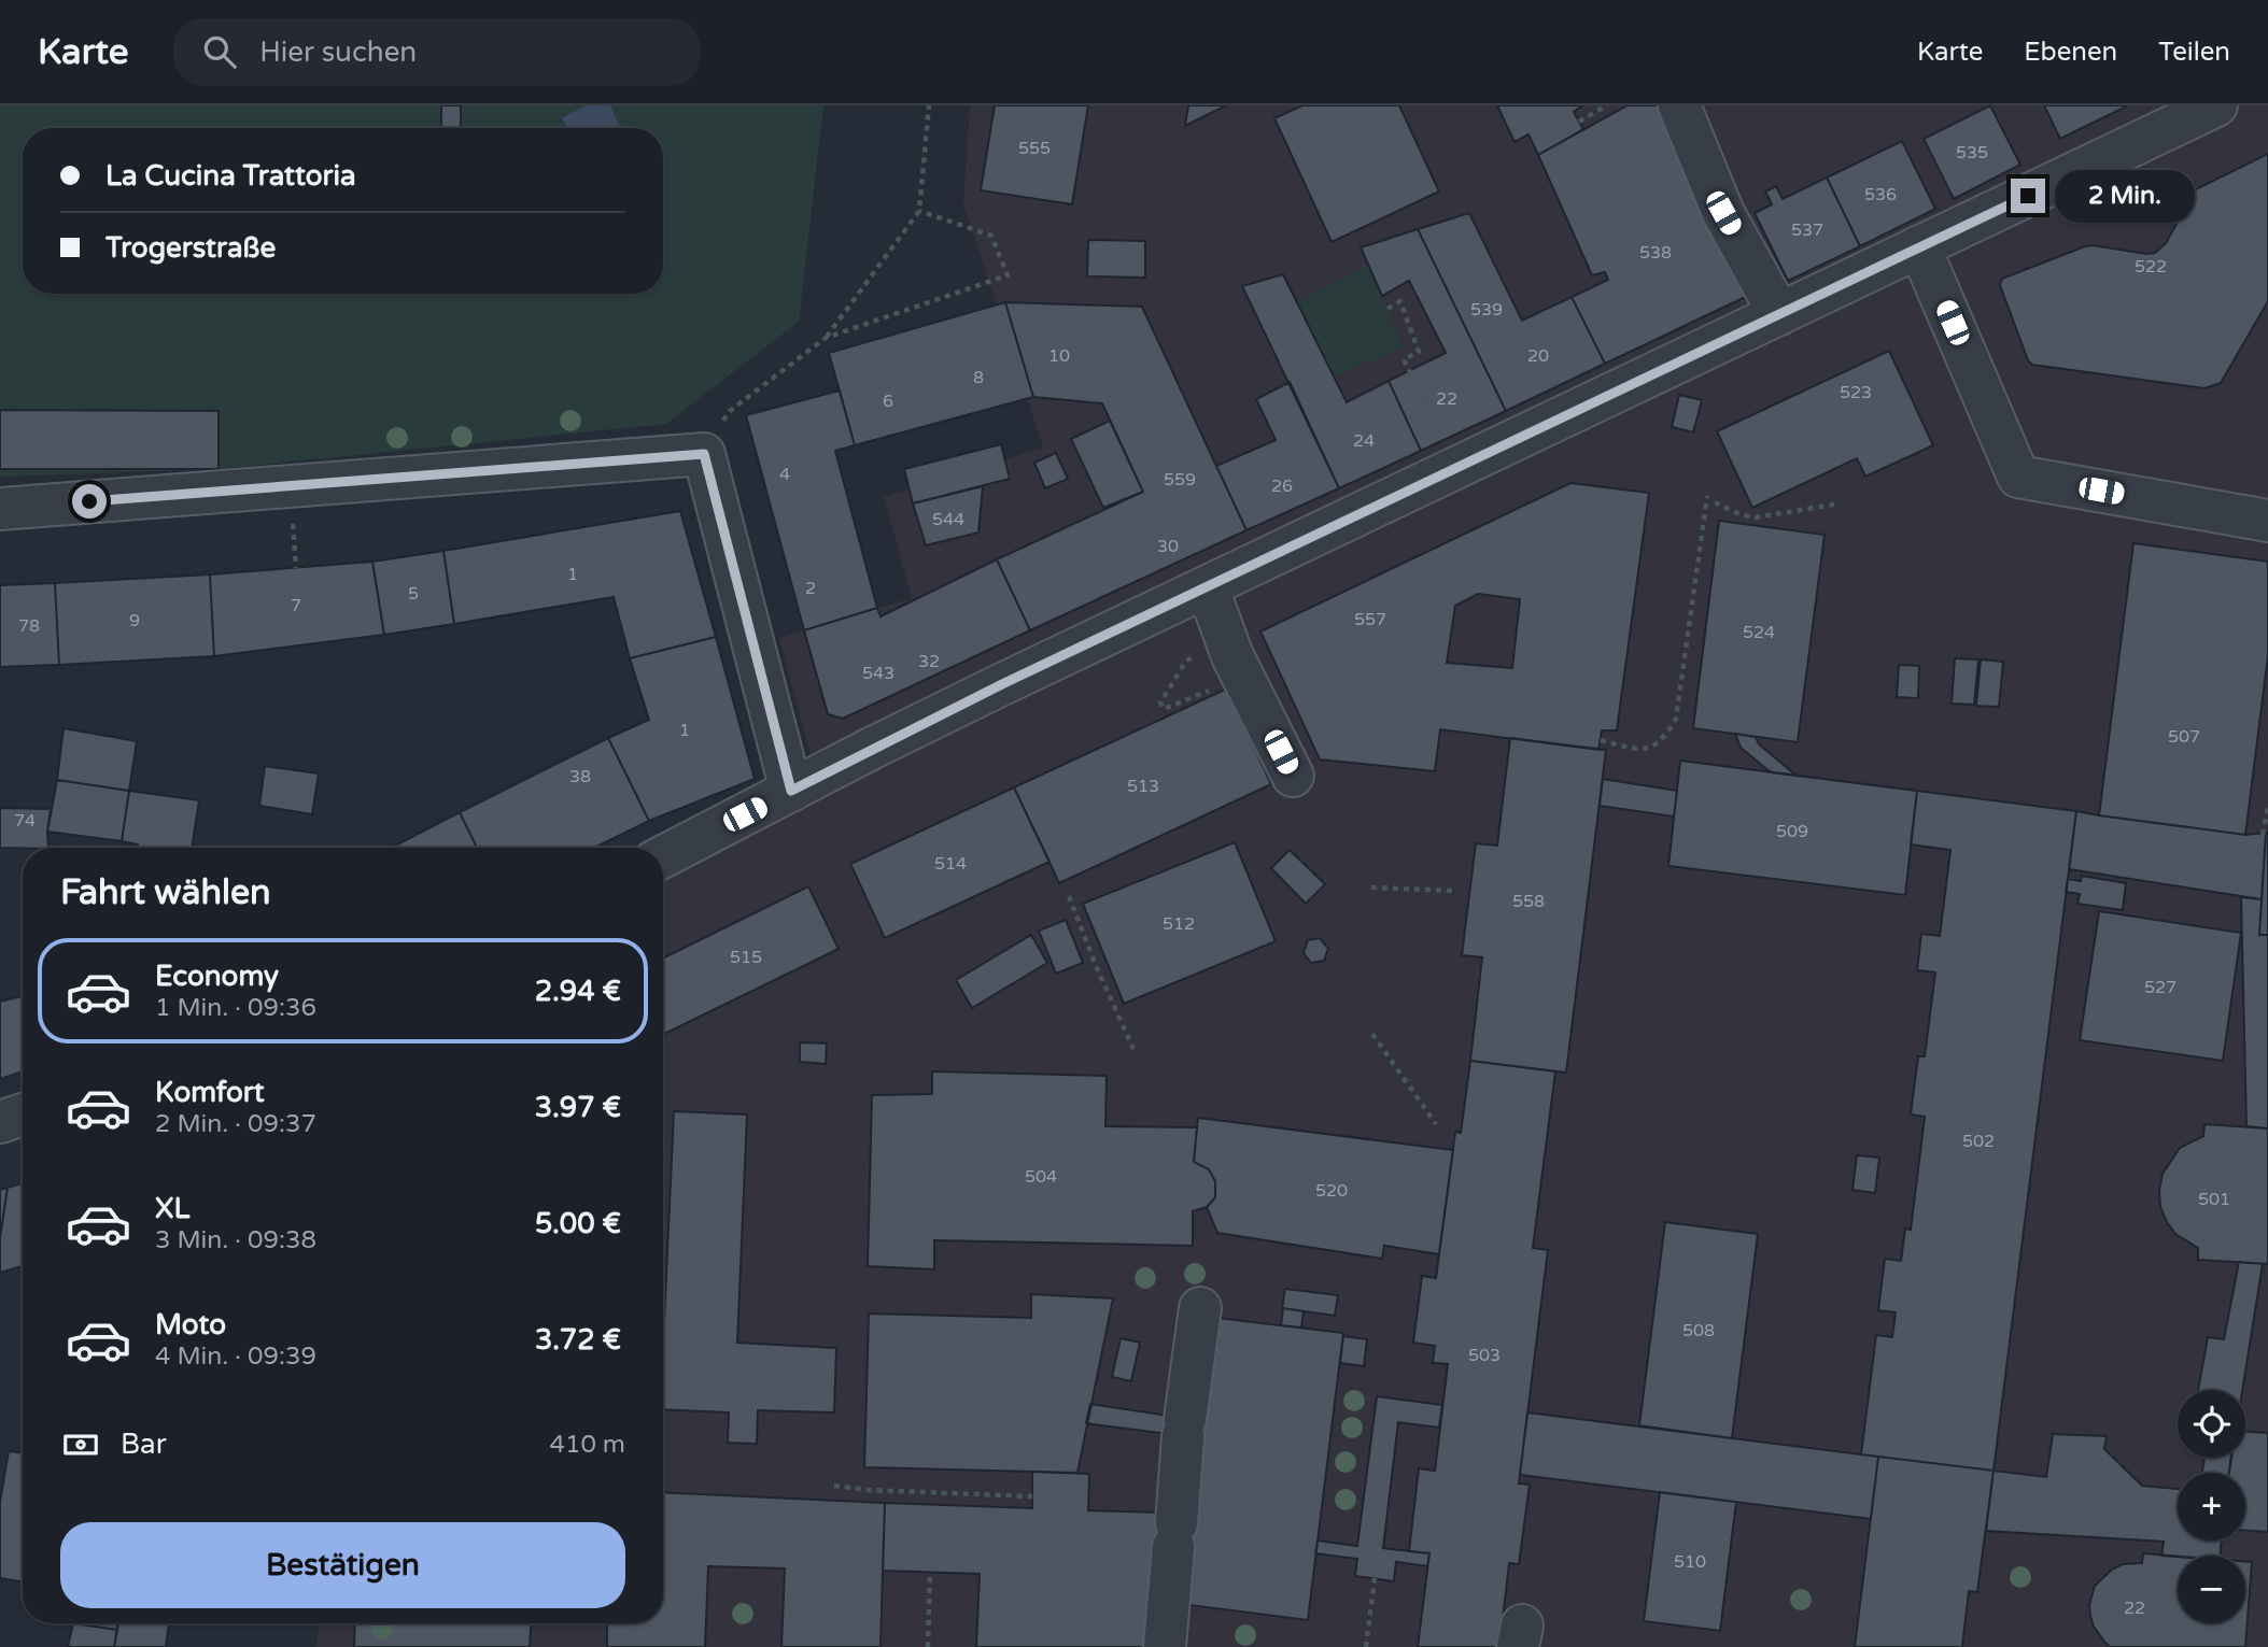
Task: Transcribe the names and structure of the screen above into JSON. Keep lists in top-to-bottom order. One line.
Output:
{"house_numbers":["555","535","536","537","538","522","539","10","20","8","523","22","6","24","4","559","26","544","30","1","2","5","7","557","9","78","524","32","543","1","507","38","513","74","509","514","558","512","515","527","502","504","520","501","508","503","510","22"],"page":{"header":"Karte","search":"Hier suchen","nav":["Karte","Ebenen","Teilen"],"banner":["La Cucina Trattoria","Trogerstraße"],"bubble":"2 Min.","heading":"Fahrt wählen","list":[{"name":"Economy","note":"1 Min. · 09:36","value":"2.94 €"},{"name":"Komfort","note":"2 Min. · 09:37","value":"3.97 €"},{"name":"XL","note":"3 Min. · 09:38","value":"5.00 €"},{"name":"Moto","note":"4 Min. · 09:39","value":"3.72 €"}],"map_buttons":["+","−"],"pay":["Bar","410 m"],"buttons":"Bestätigen"}}
